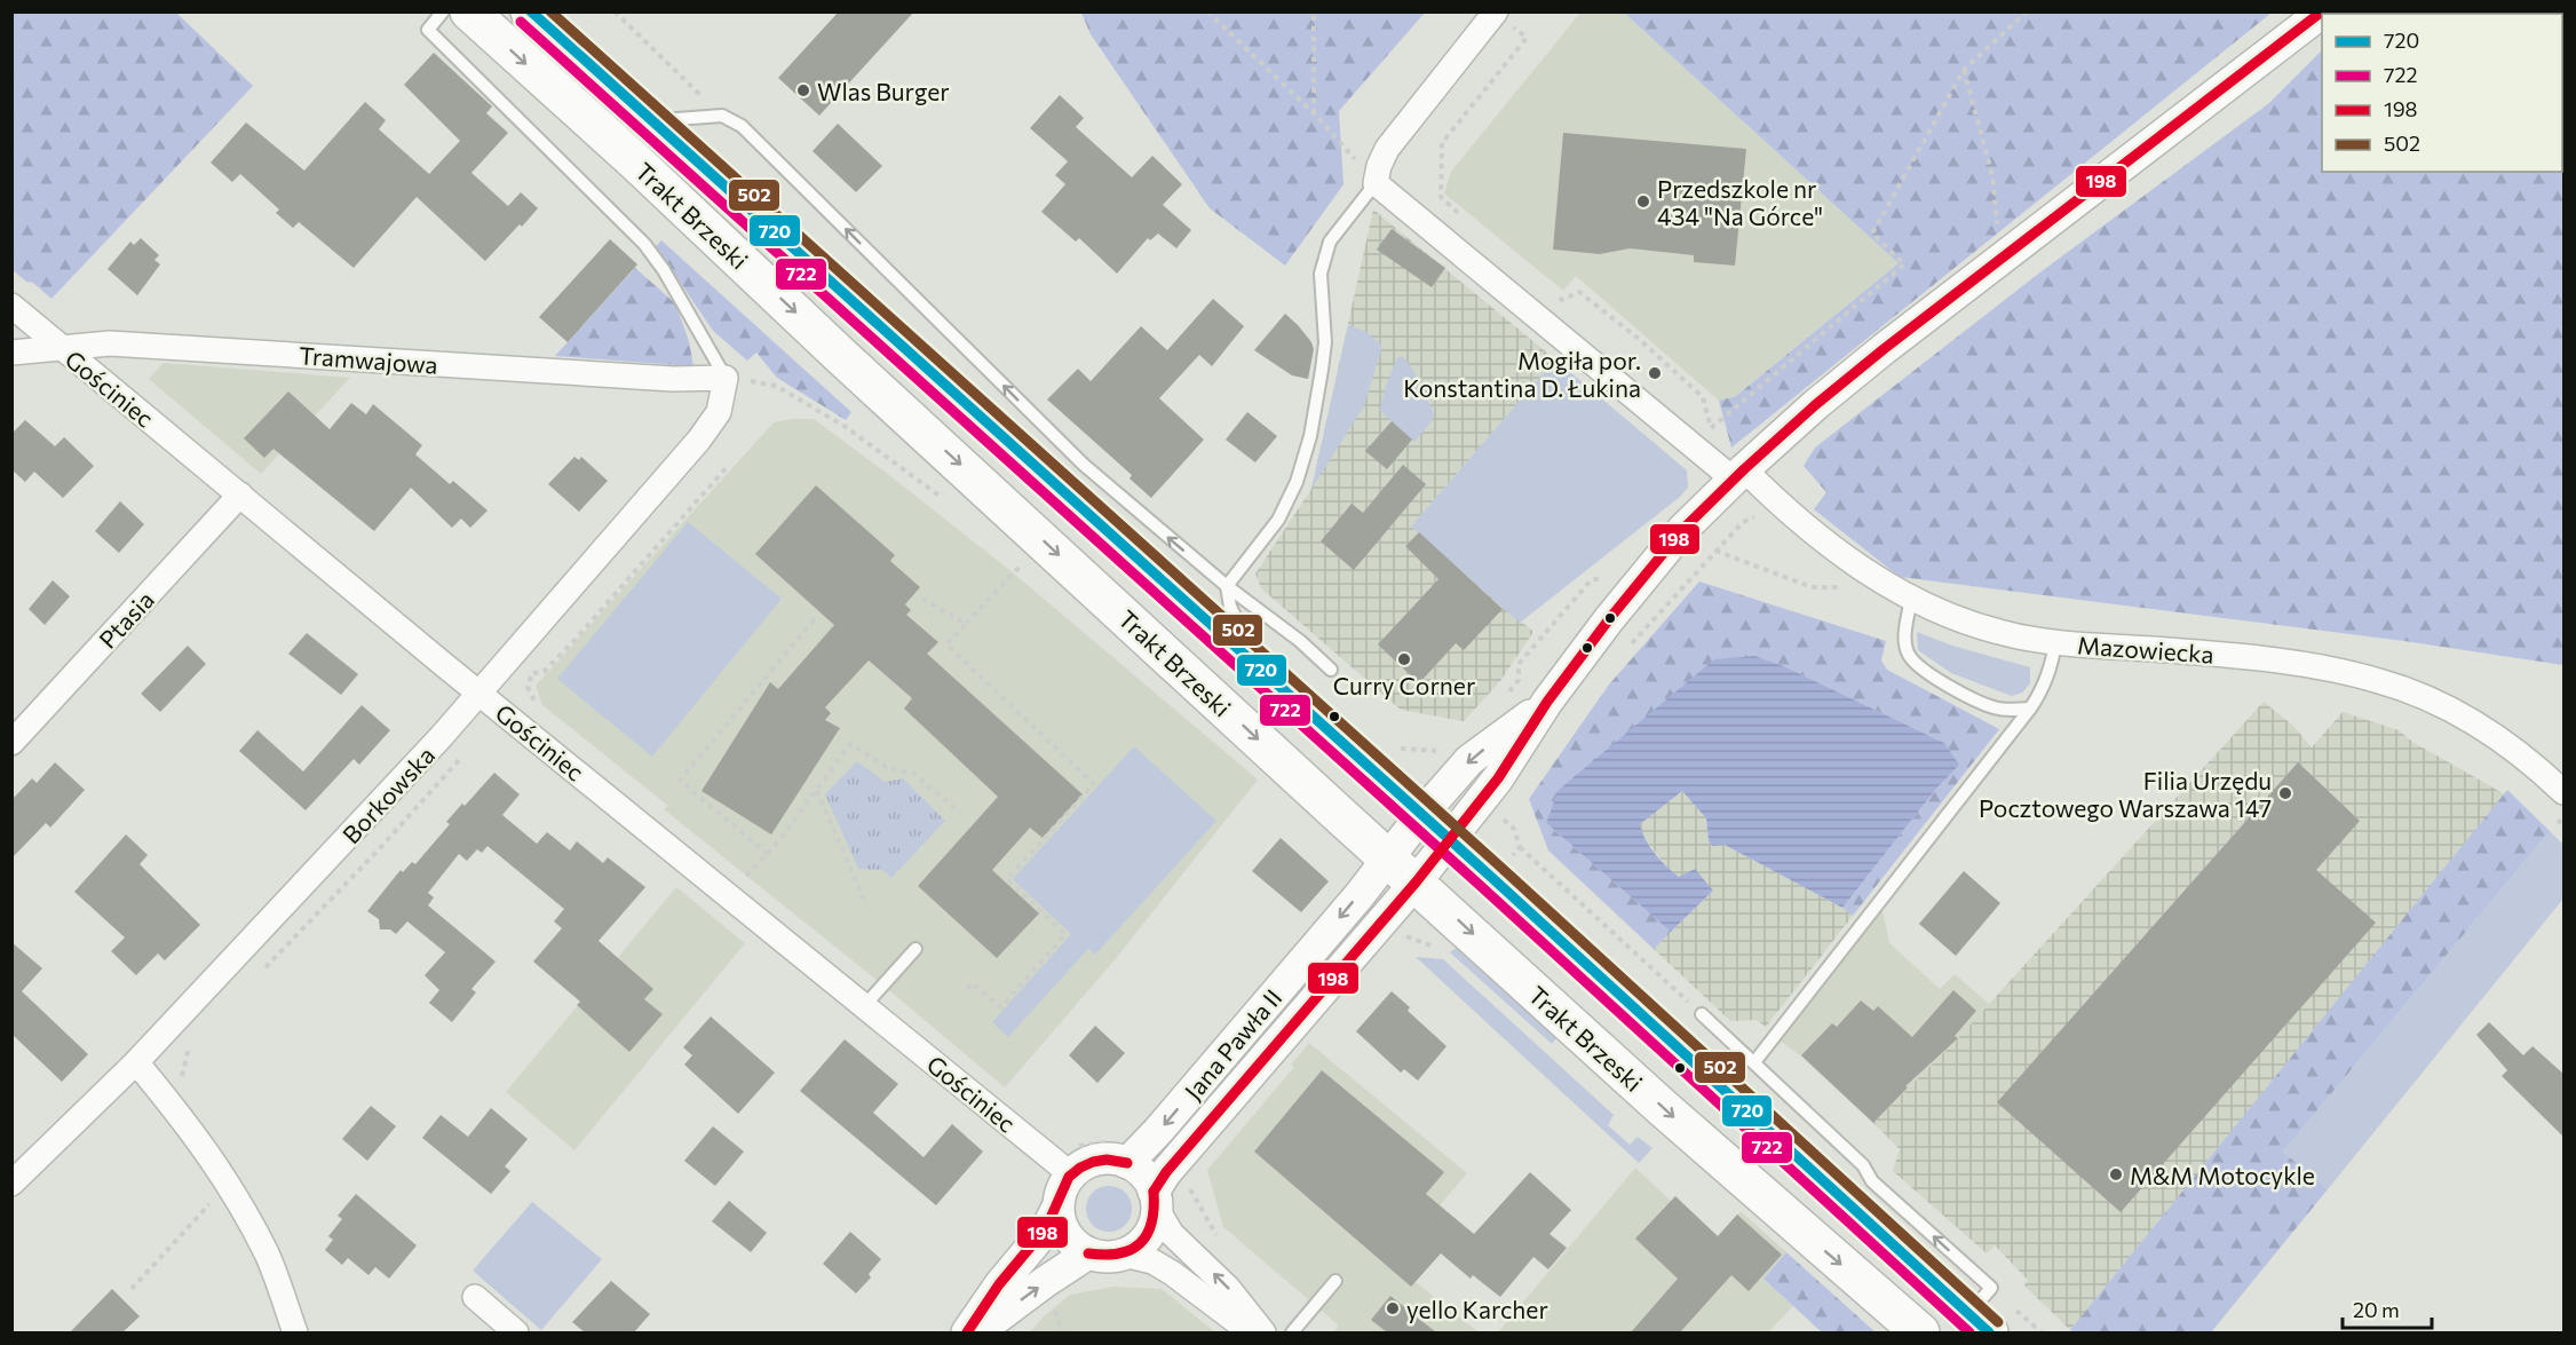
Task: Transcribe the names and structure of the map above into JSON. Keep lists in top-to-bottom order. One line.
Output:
{"streets":{"main road":["Trakt Brzeski"],"street":["Tramwajowa","Gościniec","Ptasia","Mazowiecka","Borkowska","Jana Pawła II"]},"crossings":[["Trakt Brzeski","Jana Pawła II"],["Tramwajowa","Gościniec"],["Tramwajowa","Borkowska"],["Gościniec","Ptasia"],["Gościniec","Borkowska"],["Gościniec","Jana Pawła II"]],"places":["Wlas Burger","Przedszkole nr 434 \"Na Górce\"","Mogiła por. Konstantina D. Łukina","Curry Corner","Filia Urzędu Pocztowego Warszawa 147","M&M Motocykle","yello Karcher"],"lines":["transit line 720","transit line 198","transit line 502","transit line 722"],"legend":["720","722","198","502"],"scale_bar":"20 m"}
